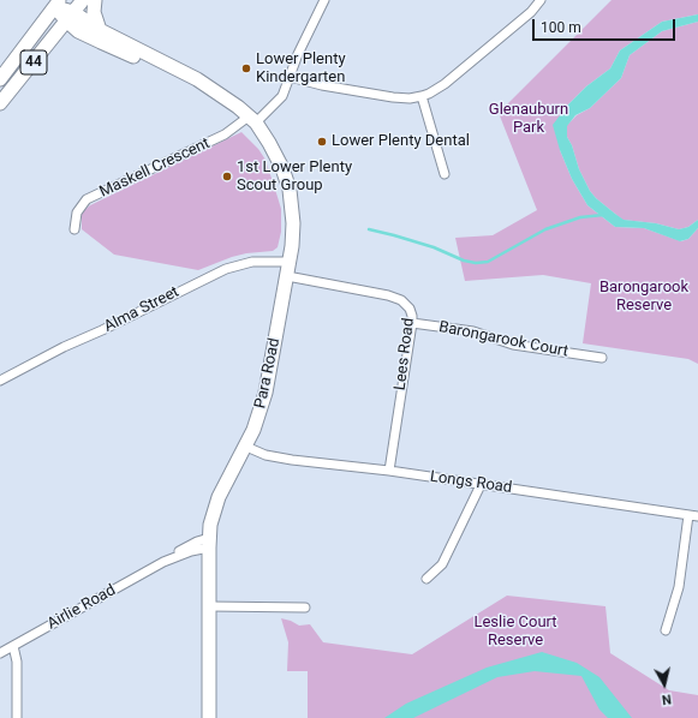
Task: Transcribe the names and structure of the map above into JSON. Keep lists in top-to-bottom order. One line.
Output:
{"streets":{"main road":["44","Para Road"],"street":["Maskell Crescent","Alma Street","Barongarook Court","Lees Road","Longs Road","Airlie Road"]},"crossings":[["44","Para Road"],["Maskell Crescent","Para Road"],["Alma Street","Lees Road"],["Alma Street","Para Road"],["Barongarook Court","Lees Road"],["Lees Road","Para Road"],["Lees Road","Longs Road"],["Para Road","Longs Road"],["Para Road","Airlie Road"]],"parks":["Glenauburn Park","Barongarook Reserve","Leslie Court Reserve"],"places":["Lower Plenty Kindergarten","Lower Plenty Dental","1st Lower Plenty Scout Group"],"scale_bar":"100 m","north":"bottom"}
